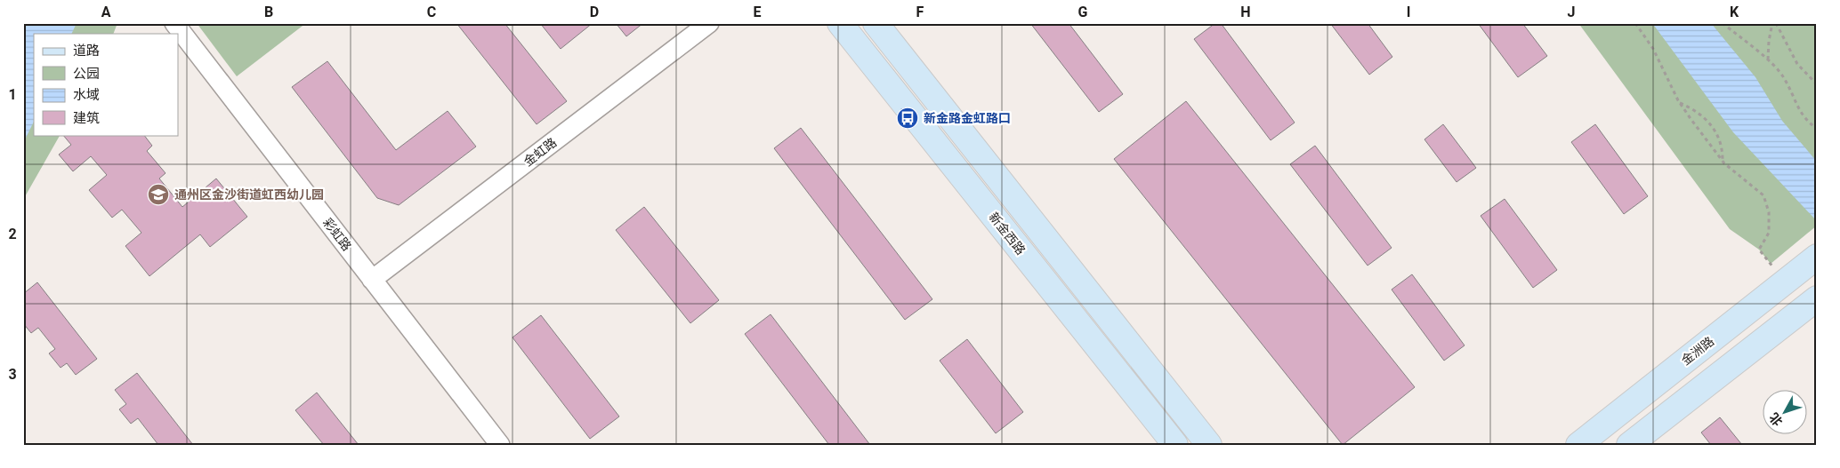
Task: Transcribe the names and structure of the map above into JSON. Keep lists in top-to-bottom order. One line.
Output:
{"streets":{"main road":["新金西路","金洲路"],"street":["金虹路","彩虹路"]},"crossings":[["金虹路","彩虹路"]],"places":{"bus stop":["新金路金虹路口"],"school or university":["通州区金沙街道虹西幼儿园"]},"legend":["道路","公园","水域","建筑"],"north":"bottom left","grid":{"columns":["A","B","C","D","E","F","G","H","I","J","K"],"rows":["1","2","3"]}}
